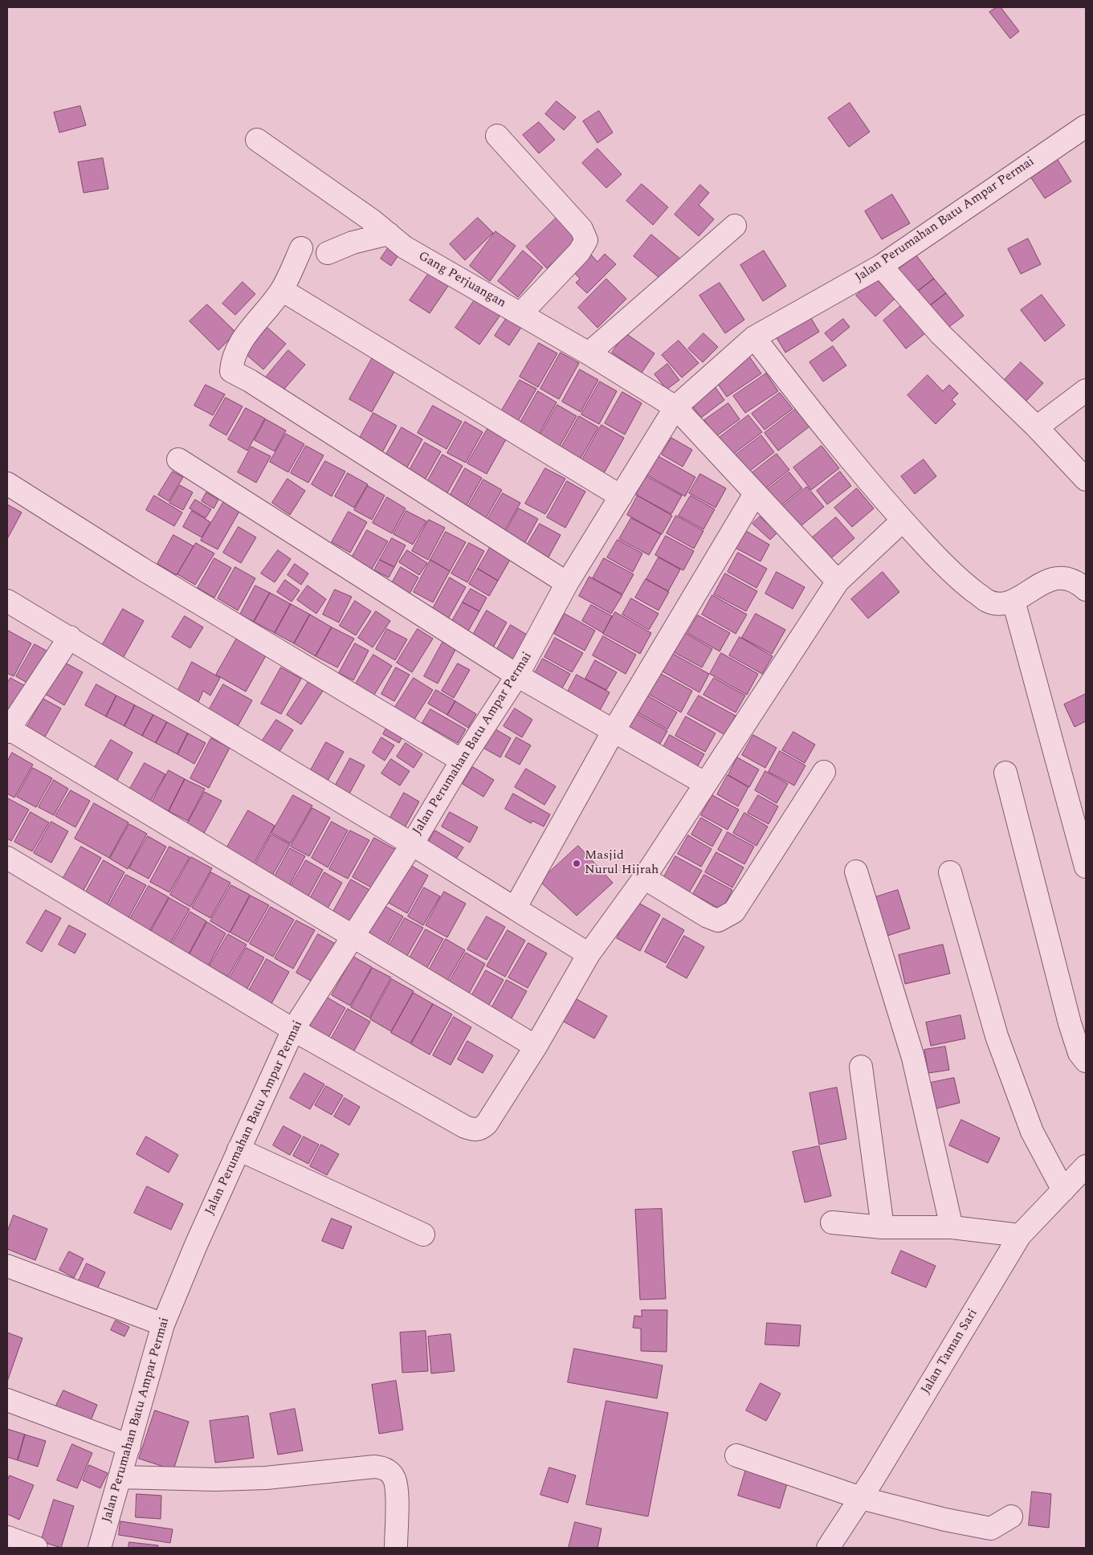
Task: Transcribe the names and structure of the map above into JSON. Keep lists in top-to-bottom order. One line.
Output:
{"streets":{"street":["Jalan Perumahan Batu Ampar Permai","Gang Perjuangan","Jalan Taman Sari"]},"crossings":[["Jalan Perumahan Batu Ampar Permai","Gang Perjuangan"]],"places":["Masjid Nurul Hijrah"]}
